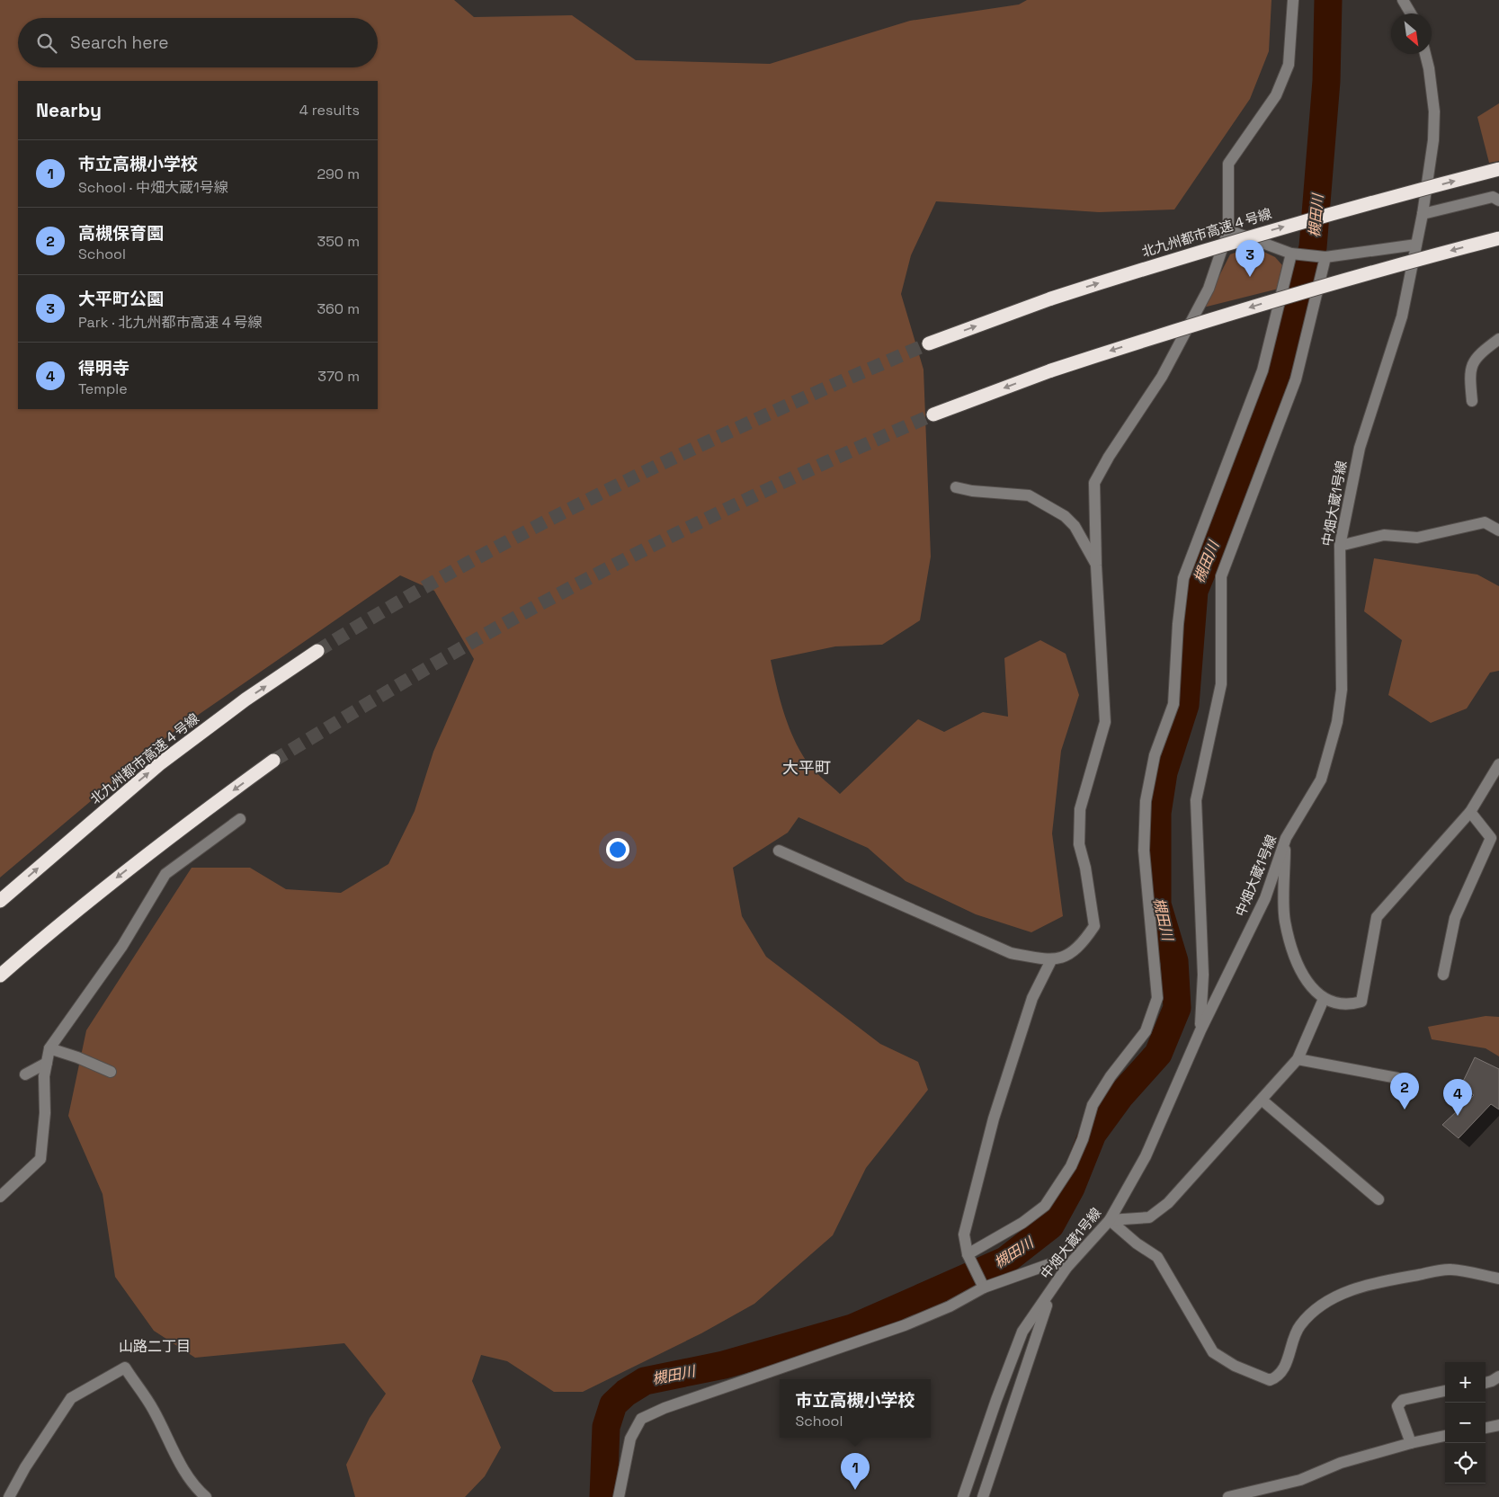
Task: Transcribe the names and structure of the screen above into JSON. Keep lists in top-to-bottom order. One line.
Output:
{"streets":{"highway":["北九州都市高速４号線"],"street":["中畑大蔵1号線"]},"districts":["大平町","山路二丁目"],"water":["槻田川"],"north":"bottom right","page":{"search":"Search here","heading":["Nearby","4 results"],"list":[{"mark":"1","name":"市立高槻小学校","note":"School · 中畑大蔵1号線","value":"290 m"},{"mark":"2","name":"高槻保育園","note":"School","value":"350 m"},{"mark":"3","name":"大平町公園","note":"Park · 北九州都市高速４号線","value":"360 m"},{"mark":"4","name":"得明寺","note":"Temple","value":"370 m"}],"pins":["3","2","4","1"],"map_buttons":["+","−"],"popup":["市立高槻小学校","School"]}}
